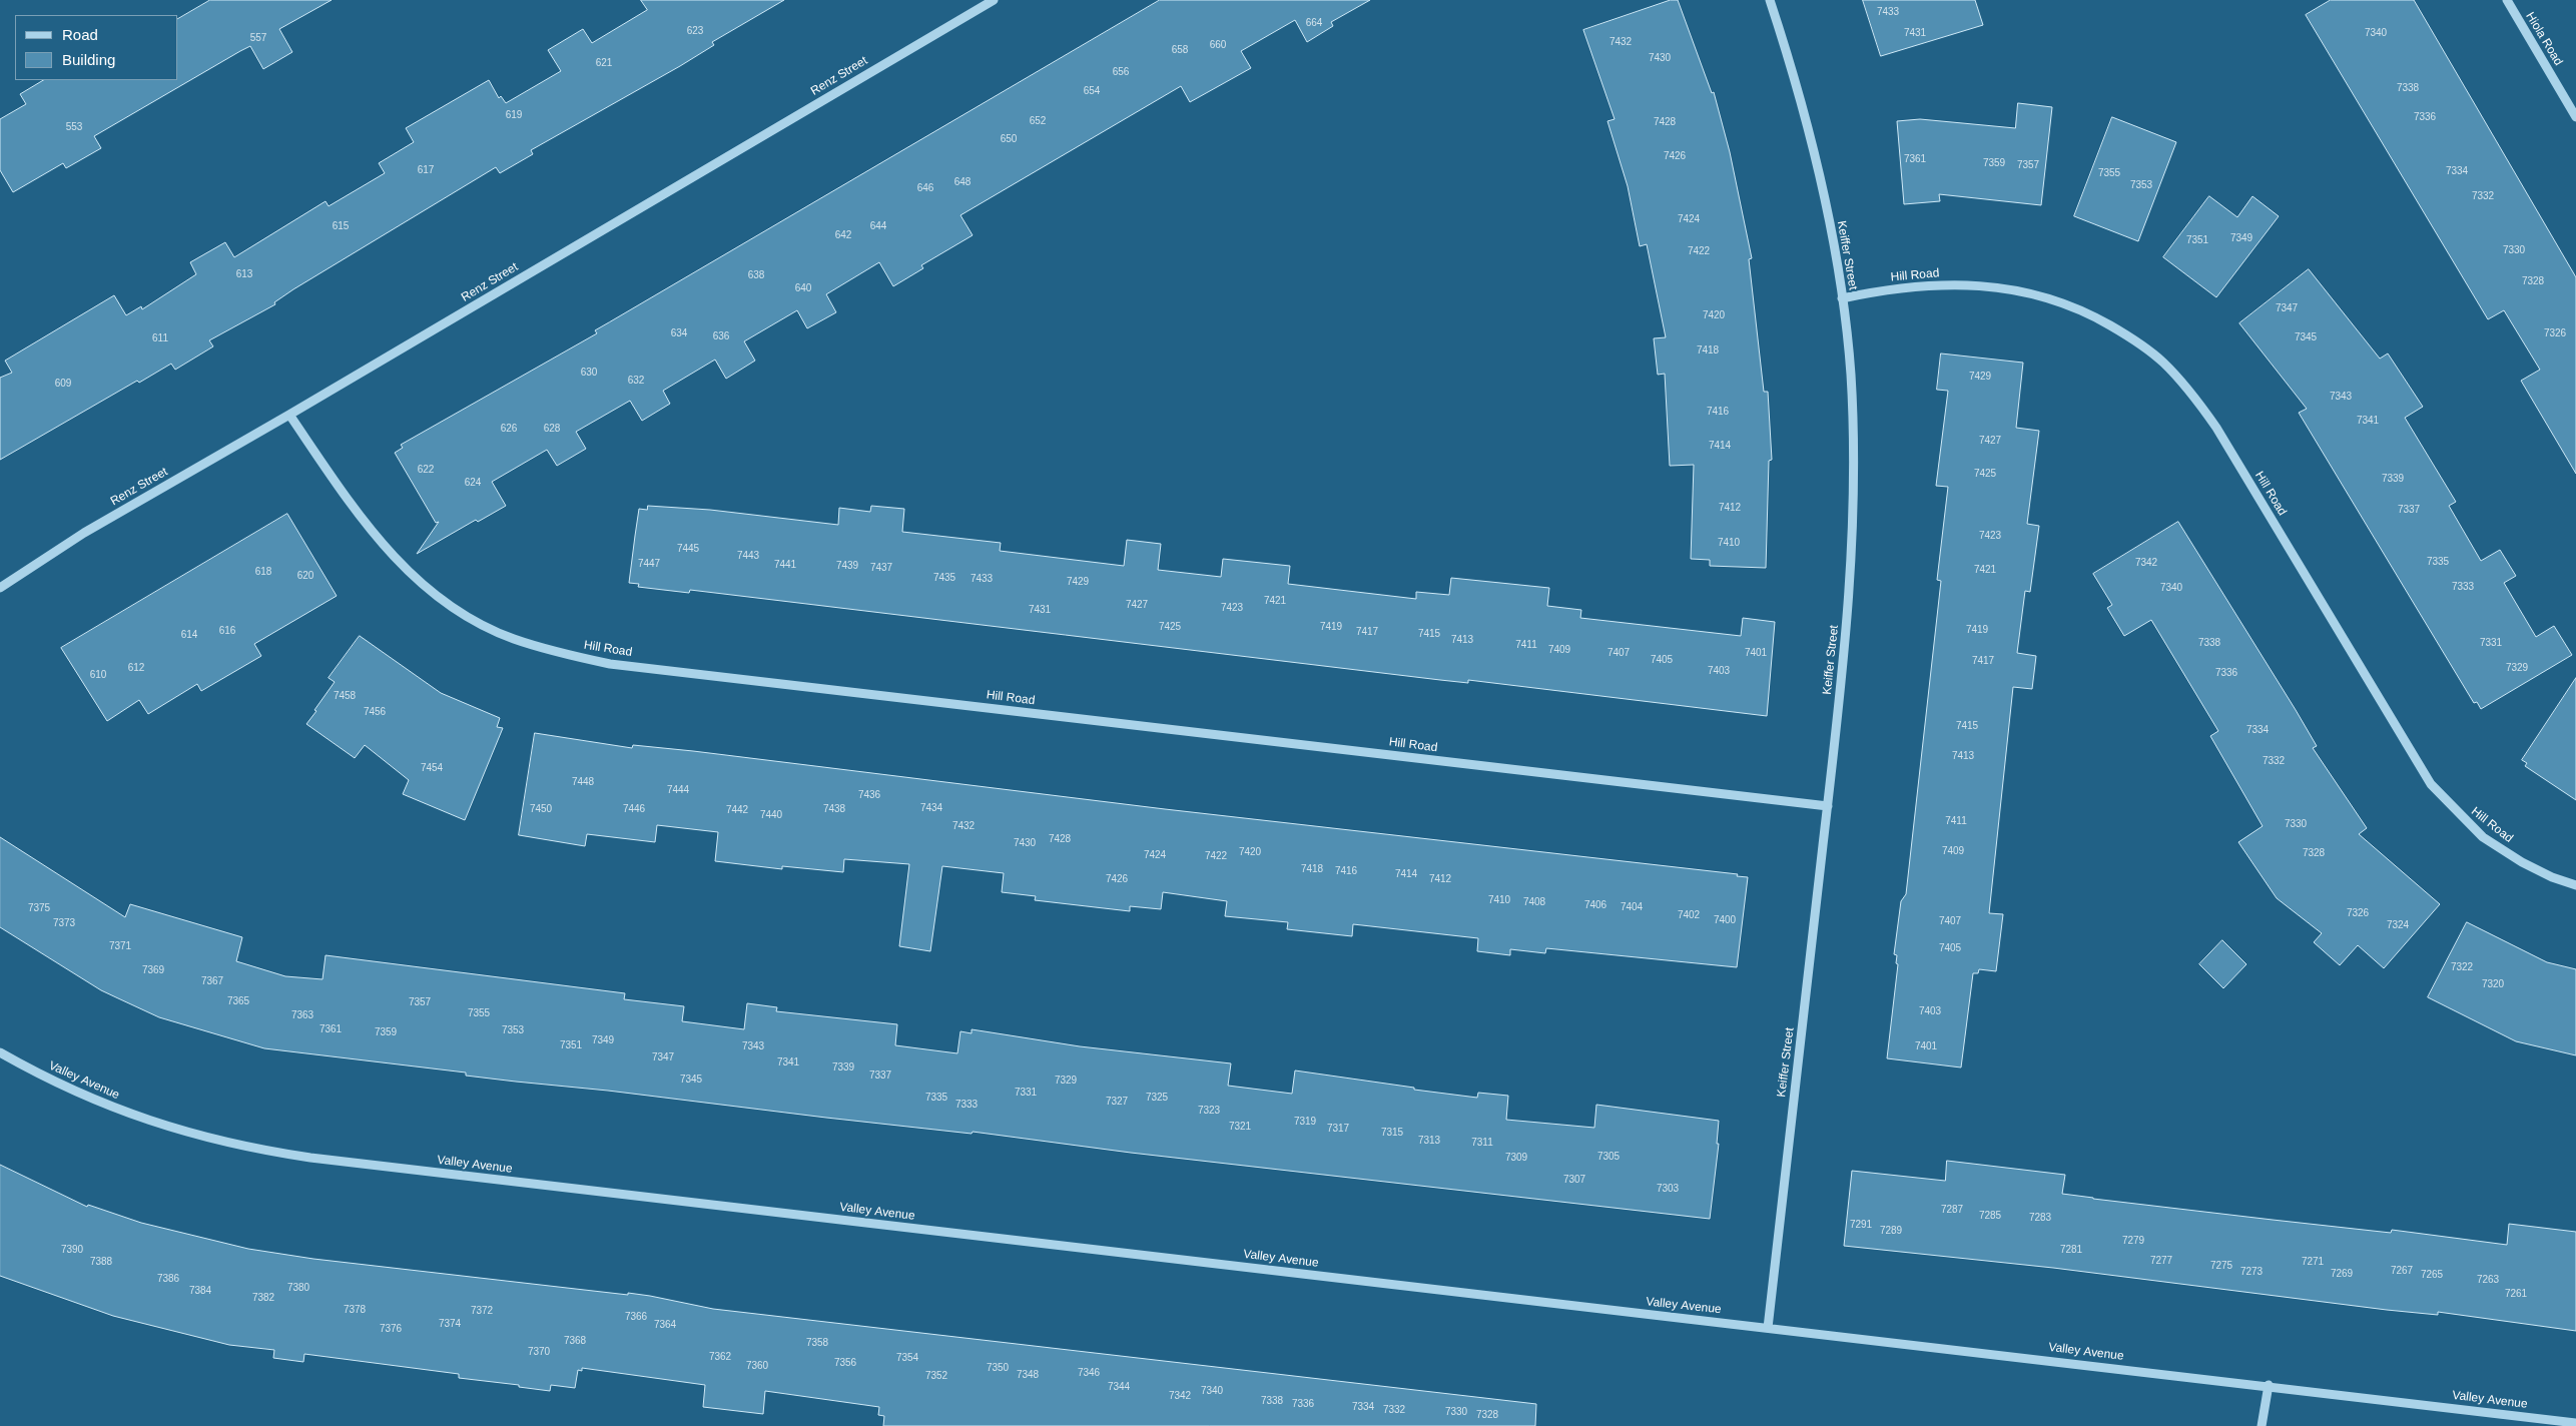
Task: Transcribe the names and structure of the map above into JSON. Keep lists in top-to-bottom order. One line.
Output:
{"streets":{"street":["Hiola Road","Renz Street","Keiffer Street","Hill Road","Valley Avenue"]},"crossings":[["Renz Street","Hill Road"],["Keiffer Street","Hill Road"],["Keiffer Street","Valley Avenue"]],"house_numbers":["7433","664","623","7431","7340","557","7432","660","658","7430","621","656","7338","654","619","7336","652","7428","553","650","7426","7361","7359","7357","617","7334","7355","648","7353","646","7332","7424","615","644","642","7349","7351","7330","7422","613","638","7328","640","7347","7420","634","7326","636","7345","611","7418","630","7429","632","609","7343","7416","7341","626","628","7427","7414","622","7425","7339","624","7412","7337","7423","7410","7445","7443","7335","7342","7447","7441","7439","7437","7421","618","620","7435","7433","7429","7333","7340","7421","7427","7423","7431","7425","7419","7419","616","7417","7415","614","7413","7338","7331","7411","7409","7407","7401","7405","7417","612","7329","7403","7336","610","7458","7456","7415","7334","7413","7332","7454","7448","7444","7436","7434","7450","7446","7438","7442","7440","7411","7330","7432","7428","7430","7409","7420","7328","7424","7422","7418","7416","7414","7426","7412","7410","7408","7406","7404","7375","7326","7402","7400","7407","7373","7324","7371","7405","7322","7369","7367","7320","7365","7357","7403","7355","7363","7361","7353","7359","7349","7351","7343","7401","7347","7341","7339","7337","7345","7329","7331","7335","7325","7327","7333","7323","7319","7321","7317","7315","7313","7311","7305","7309","7307","7303","7287","7285","7283","7291","7289","7279","7390","7281","7277","7388","7271","7275","7267","7273","7269","7265","7386","7263","7380","7384","7261","7382","7378","7372","7366","7374","7364","7376","7368","7358","7370","7362","7354","7356","7360","7350","7346","7348","7352","7344","7340","7342","7338","7336","7334","7332","7330","7328"],"legend":["Road","Building"]}
